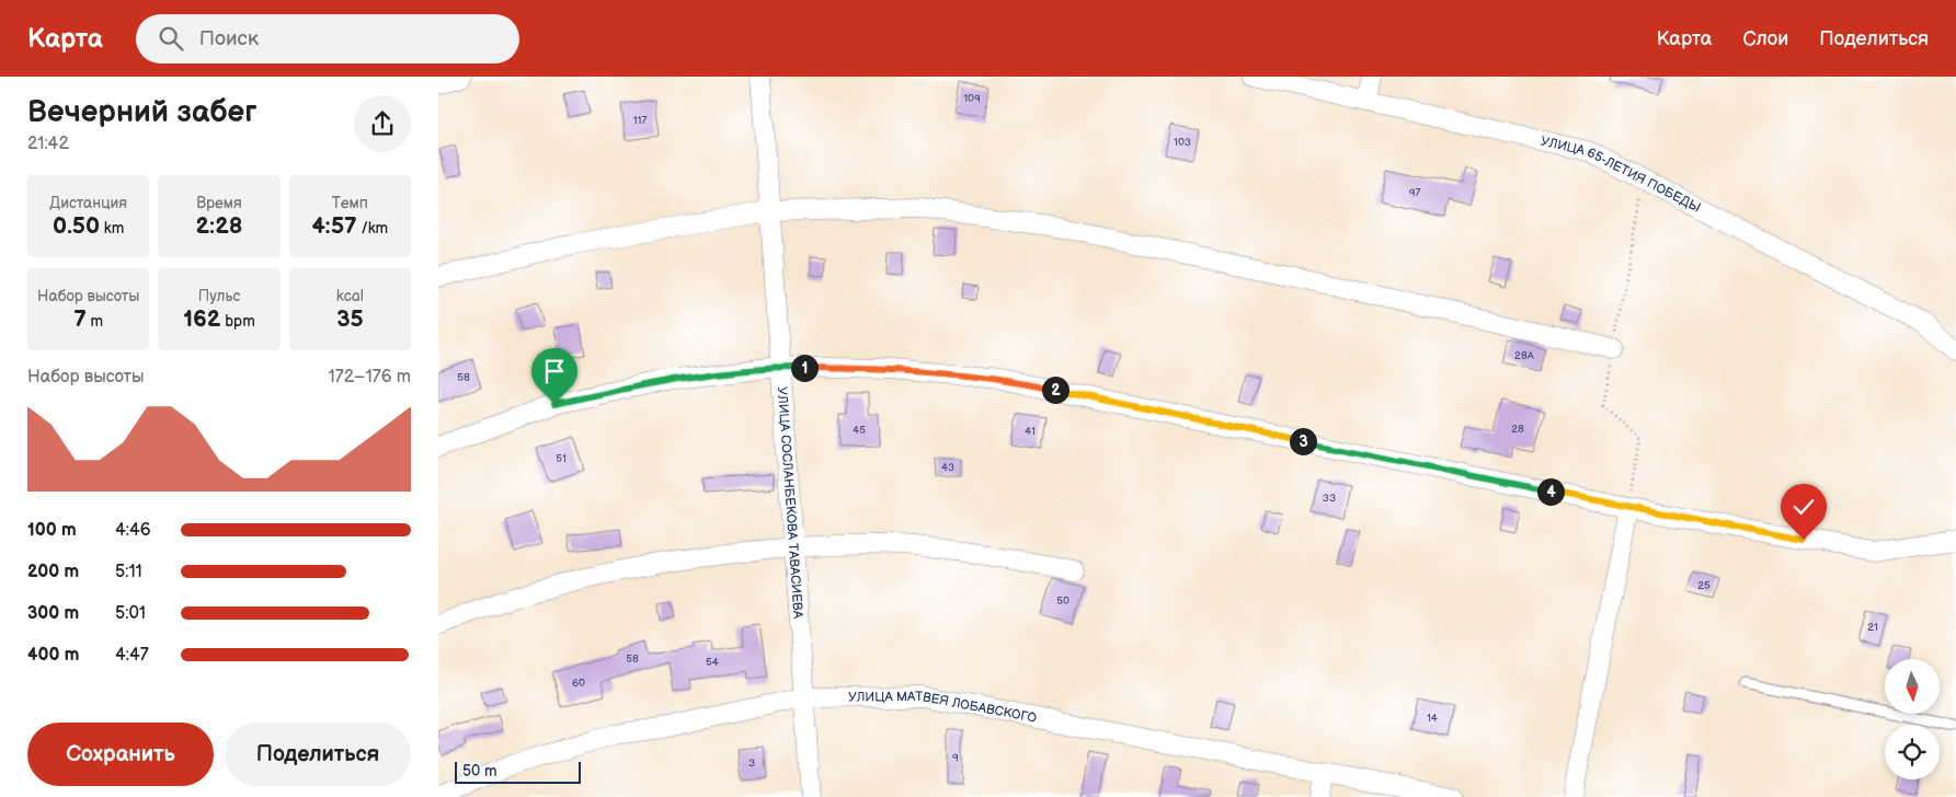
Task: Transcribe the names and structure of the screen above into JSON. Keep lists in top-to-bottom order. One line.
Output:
{"streets":{"street":["УЛИЦА 65-ЛЕТИЯ ПОБЕДЫ","УЛИЦА СОСЛАНБЕКОВА ТАВАСИЕВА","УЛИЦА МАТВЕЯ ЛОБАВСКОГО"]},"crossings":[["УЛИЦА СОСЛАНБЕКОВА ТАВАСИЕВА","УЛИЦА МАТВЕЯ ЛОБАВСКОГО"]],"house_numbers":["109","117","103","97","28А","58","28","45","41","51","43","33","25","50","21","58","54","60","14","9","3"],"scale_bar":"50 m","north":"bottom","page":{"header":"Карта","search":"Поиск","nav":["Карта","Слои","Поделиться"],"heading":["Вечерний забег","21:42"],"stats":[["Дистанция","0.50 km"],["Время","2:28"],["Темп","4:57 /km"],["Набор высоты","7 m"],["Пульс","162 bpm"],["kcal","35"]],"pins":["1","2","3","4"],"chart":["Набор высоты","172–176 m"],"list":[{"name":"100 m","note":"4:46"},{"name":"200 m","note":"5:11"},{"name":"300 m","note":"5:01"},{"name":"400 m","note":"4:47"}],"buttons":["Сохранить","Поделиться"],"scale":"50 m"}}
